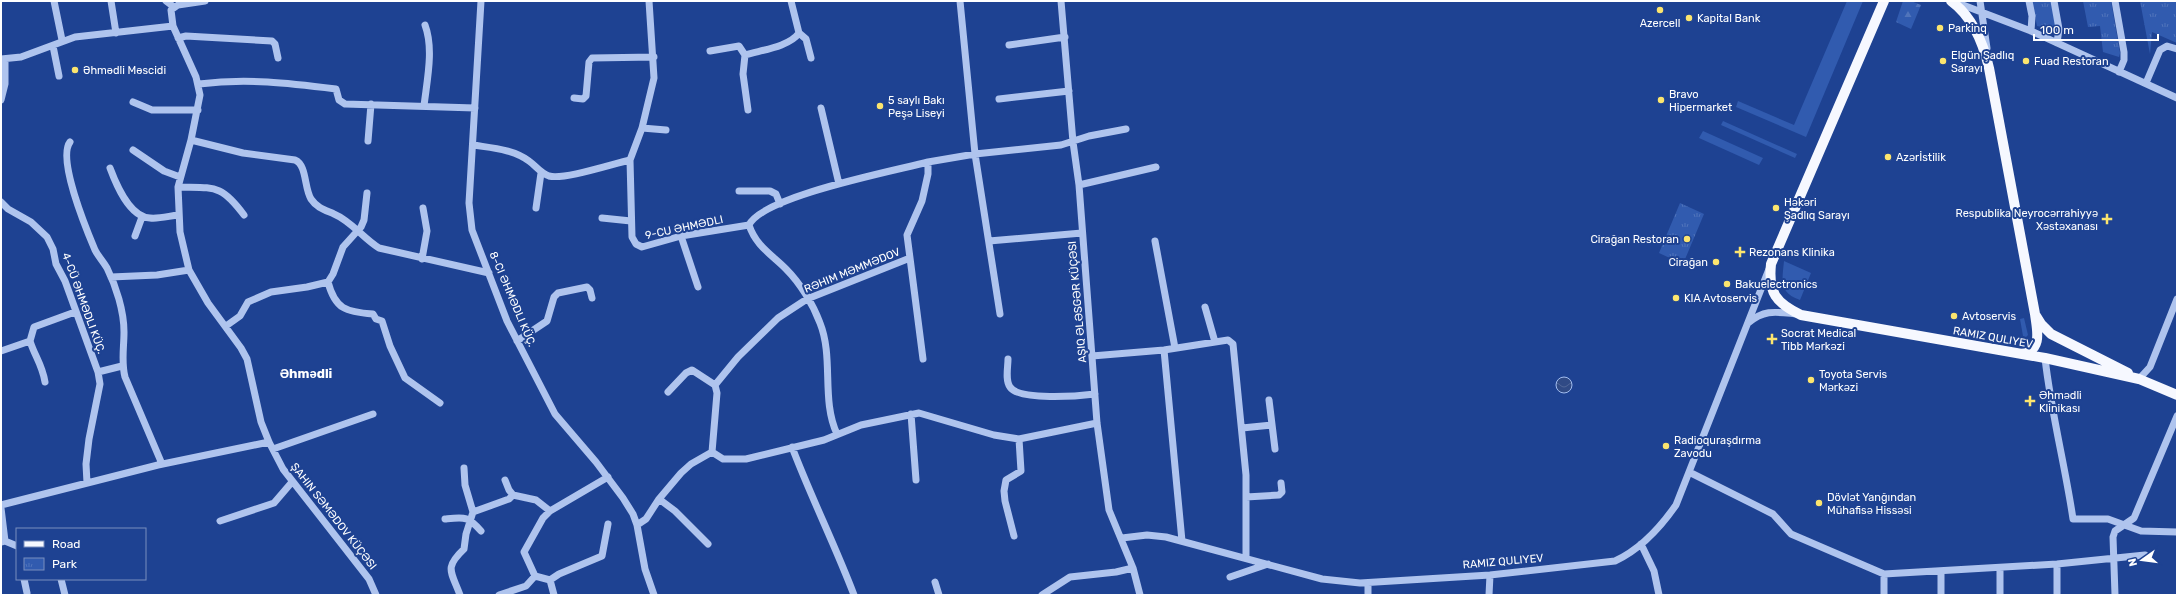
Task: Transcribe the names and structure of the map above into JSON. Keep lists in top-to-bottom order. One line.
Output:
{"streets":{"main road":["RAMIZ QULIYEV"],"street":["9-CU ƏHMƏDLI","RƏHIM MƏMMƏDOV","8-CI ƏHMƏDLI KÜÇ.","4-CÜ ƏHMƏDLI KÜÇ.","ŞAHIN SƏMƏDOV KÜÇƏSI"]},"districts":["Əhmədli"],"places":{"other":["Azercell","Kapital Bank","Parkinq","Elgün Şadlıq Sarayı","Fuad Restoran","Әhmәdli Mәscidi","Bravo Hipermarket","5 saylı Bakı Peşə Liseyi","Azərİstilik","Həkəri Şadlıq Sarayı","Cirağan Restoran","Cirağan","Bakuelectronics","KIA Avtoservis","Avtoservis","Toyota Servis Mərkəzi","Radioquraşdırma Zavodu","Dövlət Yanğından Mühafisə Hissəsi"],"health":["Respublika Neyrocərrahiyyə Xəstəxanası","Rezonans Klinika","Socrat Medical Tibb Mərkəzi","Əhmədli Klinikası"]},"legend":["Road","Park"],"scale_bar":"100 m","north":"left"}
